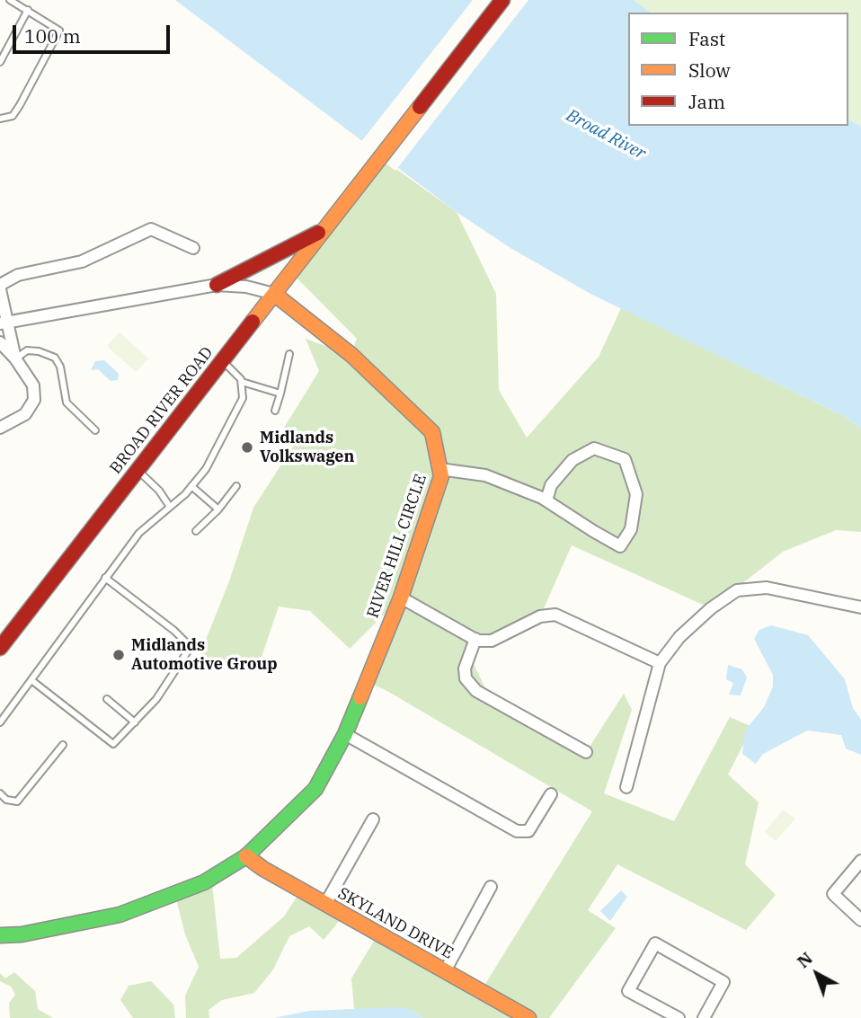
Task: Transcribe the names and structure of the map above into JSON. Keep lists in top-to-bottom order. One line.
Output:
{"streets":{"street":["BROAD RIVER ROAD","RIVER HILL CIRCLE","SKYLAND DRIVE"]},"crossings":[["BROAD RIVER ROAD","RIVER HILL CIRCLE"],["RIVER HILL CIRCLE","SKYLAND DRIVE"]],"water":["Broad River"],"places":["Midlands Volkswagen","Midlands Automotive Group"],"legend":["Fast","Slow","Jam"],"scale_bar":"100 m","north":"top left"}
